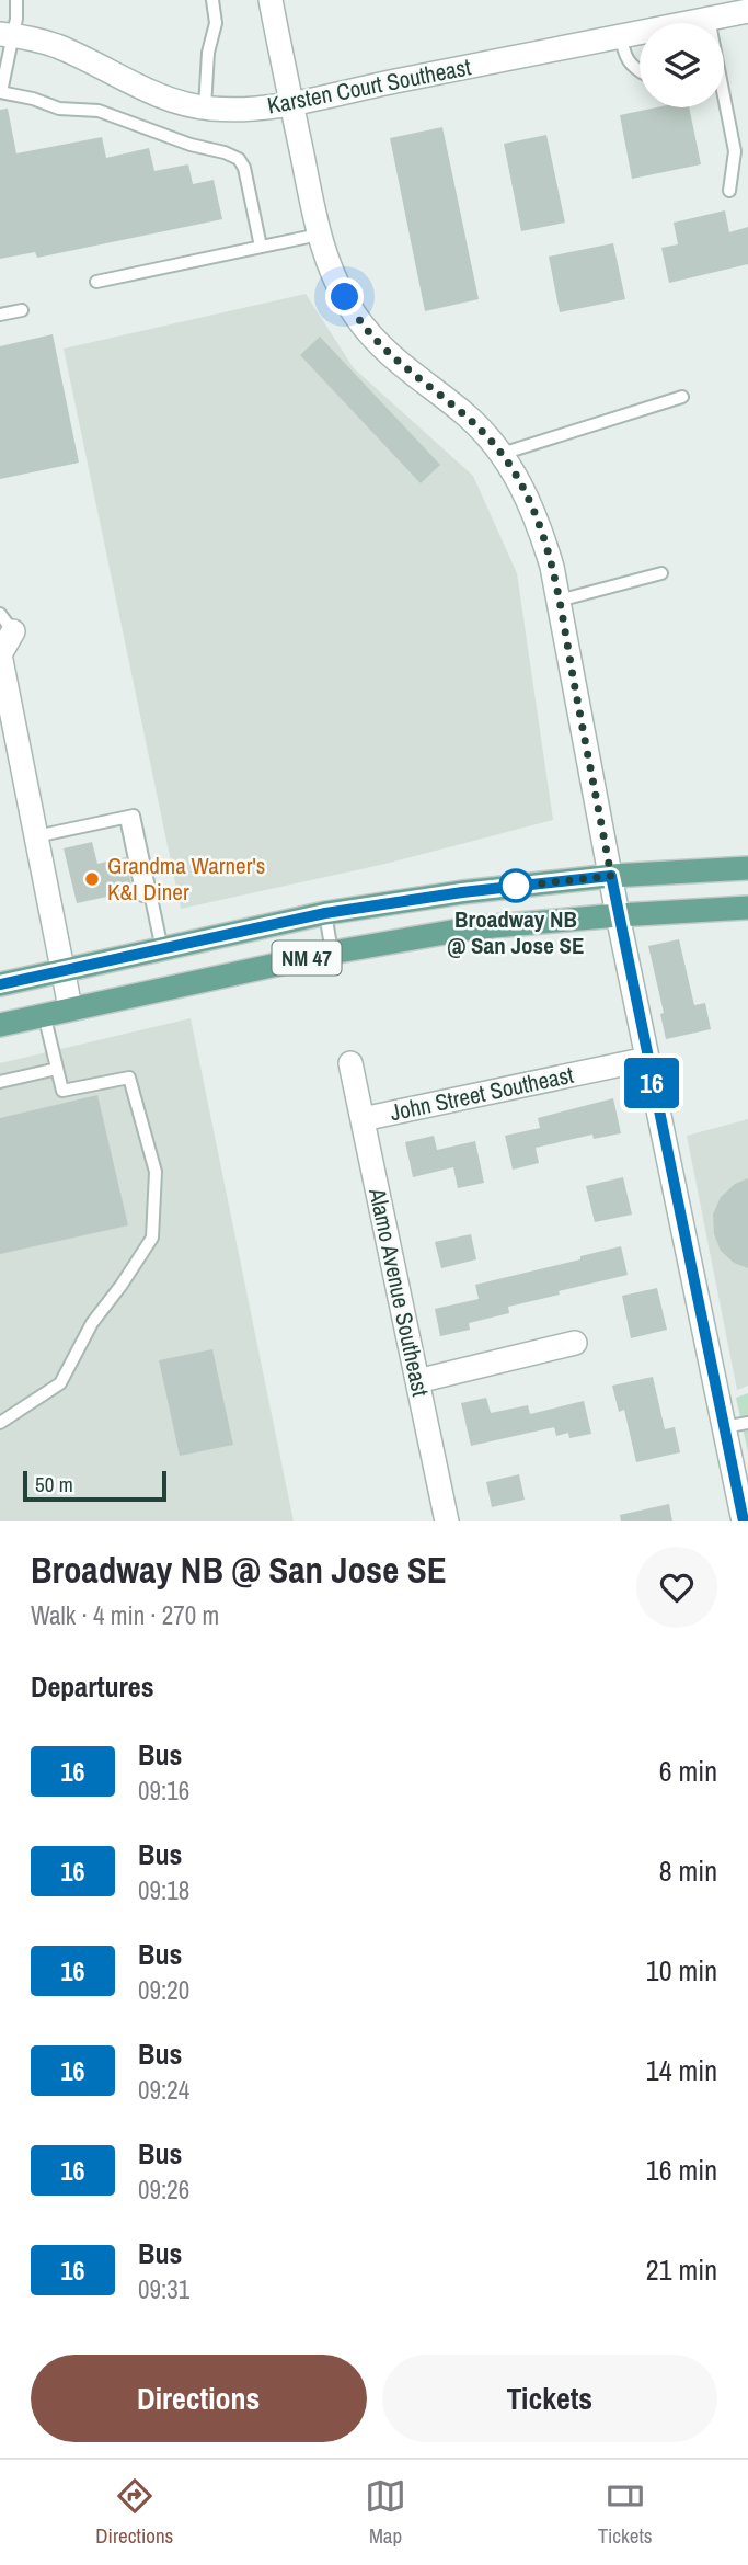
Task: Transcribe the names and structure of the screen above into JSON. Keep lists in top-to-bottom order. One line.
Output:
{"streets":{"main road":["NM 47"],"street":["Karsten Court Southeast","John Street Southeast","Alamo Avenue Southeast"]},"crossings":[["John Street Southeast","Alamo Avenue Southeast"]],"places":["Grandma Warner's K&I Diner","Broadway NB @ San Jose SE"],"lines":["bus line 16"],"scale_bar":"50 m","page":{"on_map":"16","scale":"50 m","heading":[["Broadway NB @ San Jose SE","Walk · 4 min · 270 m"],"Departures"],"list":[{"mark":"16","name":"Bus","note":"09:16","value":"6 min"},{"mark":"16","name":"Bus","note":"09:18","value":"8 min"},{"mark":"16","name":"Bus","note":"09:20","value":"10 min"},{"mark":"16","name":"Bus","note":"09:24","value":"14 min"},{"mark":"16","name":"Bus","note":"09:26","value":"16 min"},{"mark":"16","name":"Bus","note":"09:31","value":"21 min"}],"buttons":["Directions","Tickets"],"tabs":["Directions","Map","Tickets"]}}
